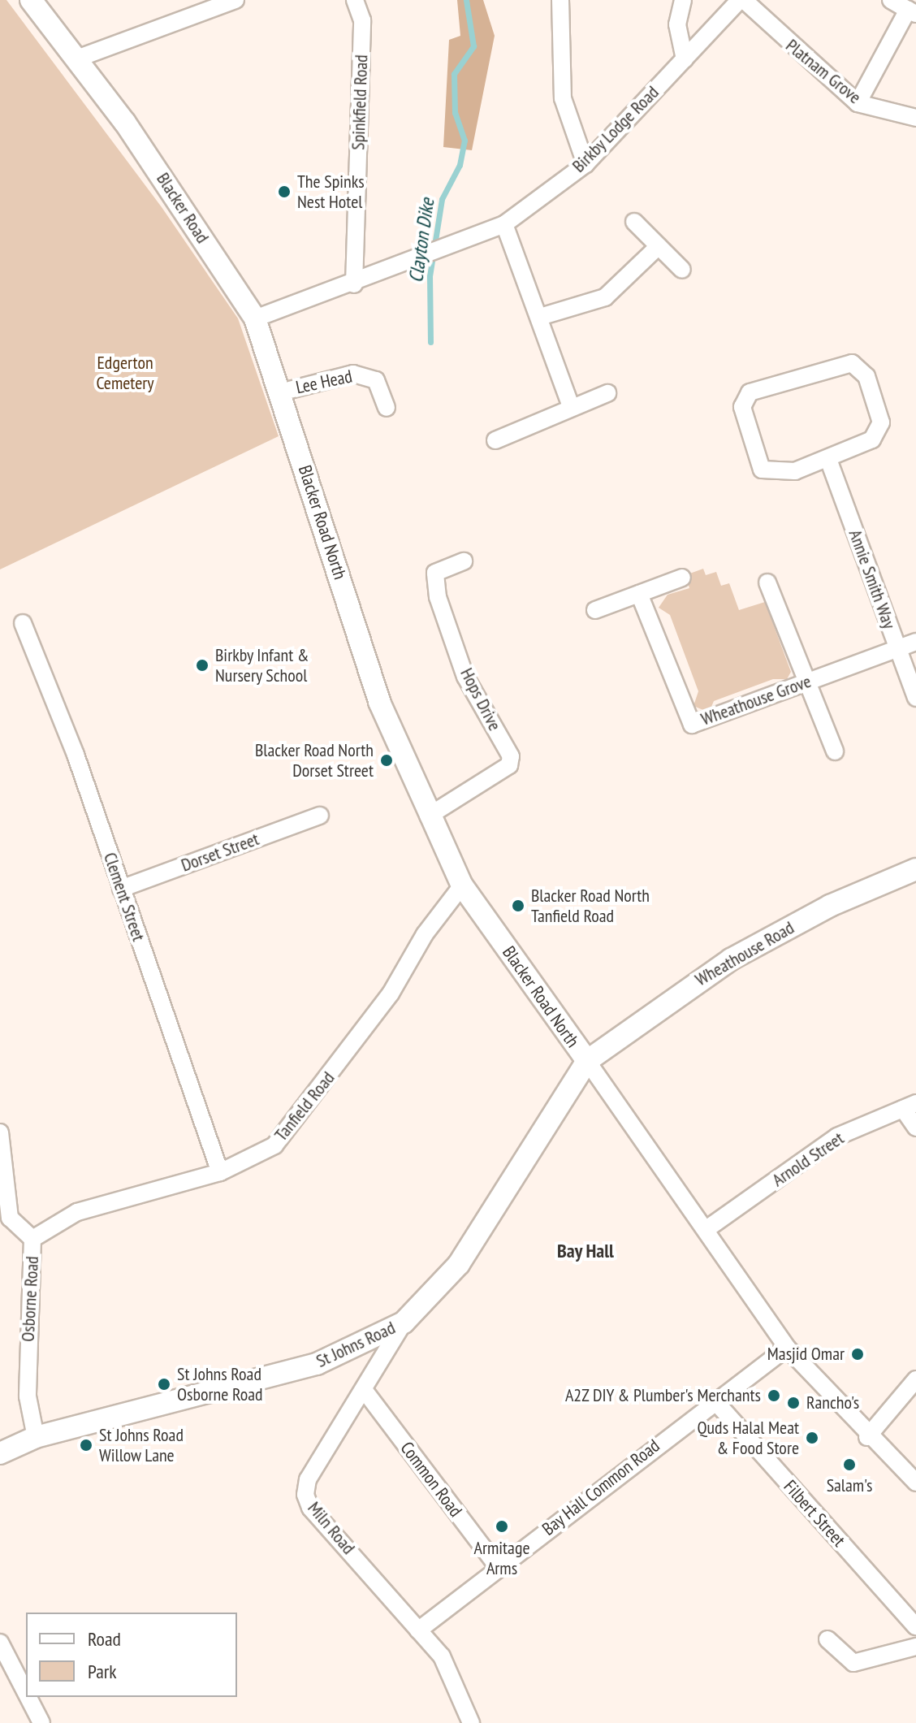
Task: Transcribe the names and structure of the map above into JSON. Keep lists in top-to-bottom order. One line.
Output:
{"streets":{"street":["Platnam Grove","Spinkfield Road","Birkby Lodge Road","Blacker Road","Lee Head","Blacker Road North","Annie Smith Way","Hops Drive","Wheathouse Grove","Dorset Street","Clement Street","Wheathouse Road","Tanfield Road","Arnold Street","Osborne Road","St Johns Road","Common Road","Bay Hall Common Road","Filbert Street","Miln Road"]},"crossings":[["Platnam Grove","Birkby Lodge Road"],["Spinkfield Road","Birkby Lodge Road"],["Birkby Lodge Road","Blacker Road"],["Blacker Road","Lee Head"],["Blacker Road","Blacker Road North"],["Blacker Road North","Hops Drive"],["Blacker Road North","Wheathouse Road"],["Blacker Road North","Tanfield Road"],["Blacker Road North","Arnold Street"],["Blacker Road North","St Johns Road"],["Blacker Road North","Bay Hall Common Road"],["Annie Smith Way","Wheathouse Grove"],["Dorset Street","Clement Street"],["Clement Street","Tanfield Road"],["Wheathouse Road","St Johns Road"],["Tanfield Road","Osborne Road"],["Osborne Road","St Johns Road"],["St Johns Road","Miln Road"],["Common Road","Bay Hall Common Road"],["Common Road","Miln Road"],["Bay Hall Common Road","Filbert Street"],["Bay Hall Common Road","Miln Road"]],"districts":["Bay Hall"],"water":["Clayton Dike"],"parks":["Edgerton Cemetery"],"places":["The Spinks Nest Hotel","Birkby Infant & Nursery School","Blacker Road North Dorset Street","Blacker Road North Tanfield Road","Masjid Omar","St Johns Road Osborne Road","A2Z DIY & Plumber's Merchants","Rancho's","Quds Halal Meat & Food Store","St Johns Road Willow Lane","Salam's","Armitage Arms"],"legend":["Road","Park"]}
